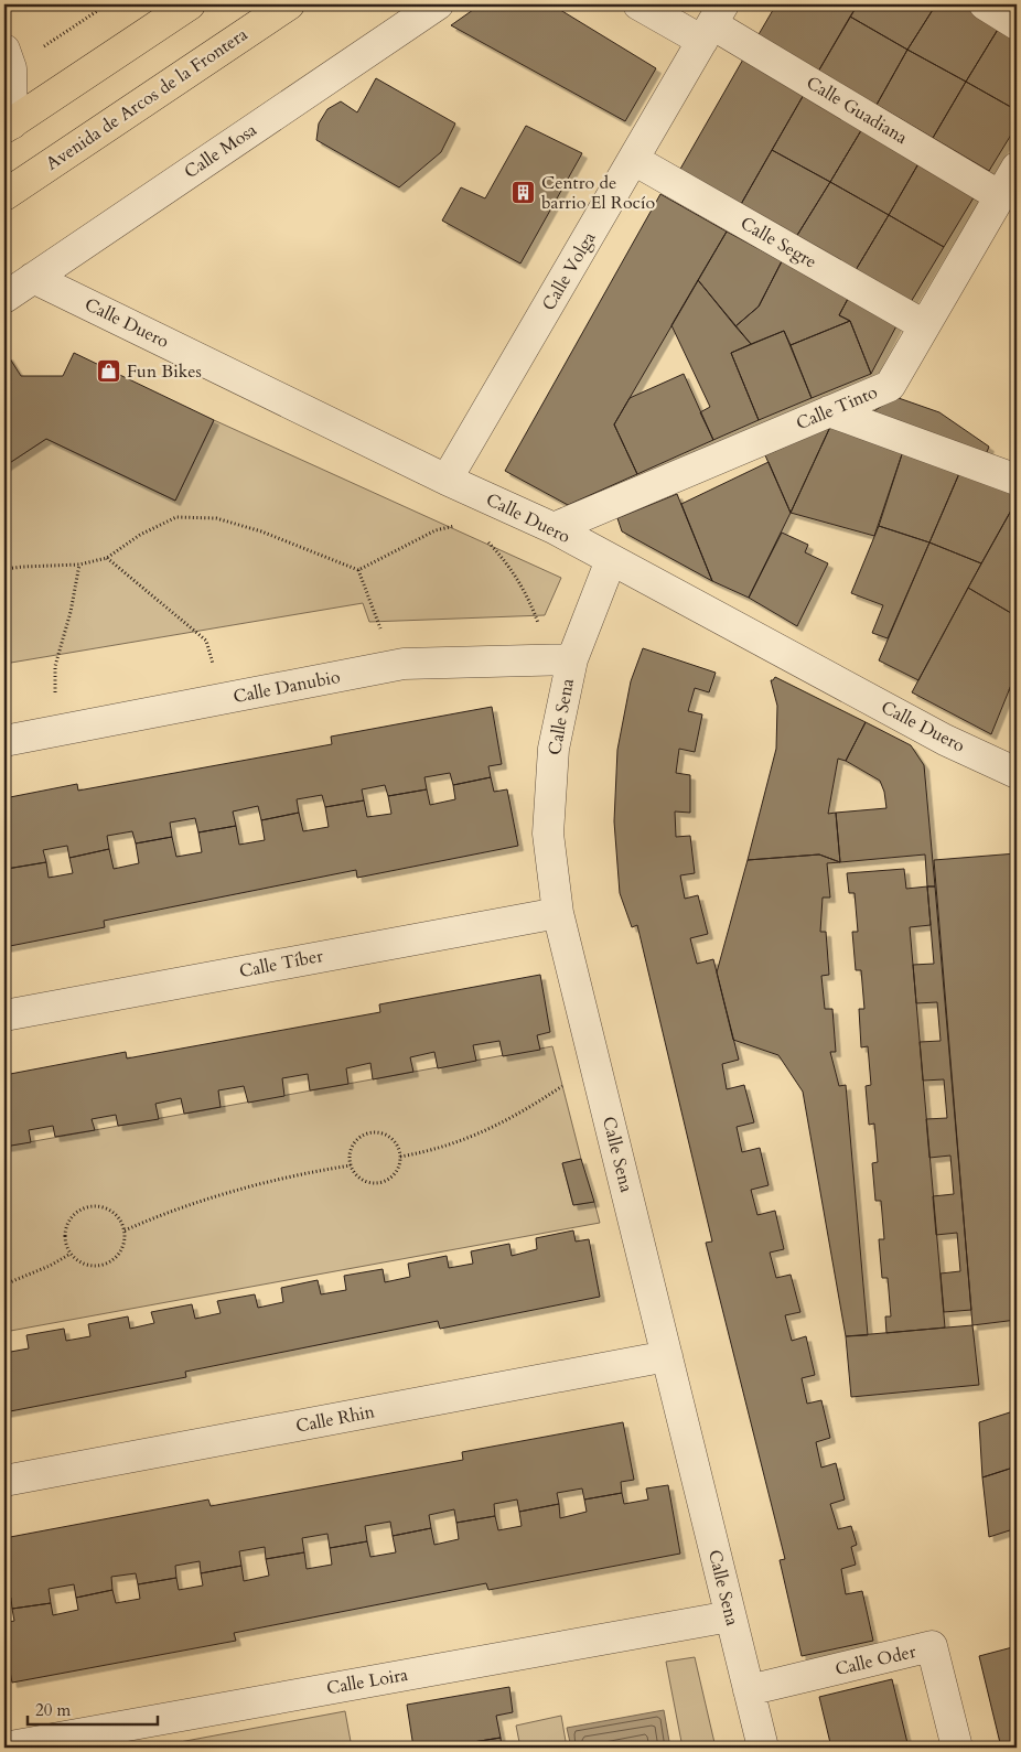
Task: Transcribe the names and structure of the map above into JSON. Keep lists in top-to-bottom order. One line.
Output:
{"streets":{"main road":["Avenida de Arcos de la Frontera"],"street":["Calle Guadiana","Calle Mosa","Calle Segre","Calle Volga","Calle Duero","Calle Tinto","Calle Danubio","Calle Sena","Calle Tíber","Calle Rhin","Calle Oder","Calle Loira"]},"crossings":[["Calle Guadiana","Calle Volga"],["Calle Guadiana","Calle Tinto"],["Calle Mosa","Calle Duero"],["Calle Segre","Calle Volga"],["Calle Segre","Calle Tinto"],["Calle Volga","Calle Duero"],["Calle Duero","Calle Tinto"],["Calle Duero","Calle Sena"],["Calle Danubio","Calle Sena"],["Calle Sena","Calle Tíber"],["Calle Sena","Calle Rhin"],["Calle Sena","Calle Oder"],["Calle Sena","Calle Loira"]],"places":{"building":["Centro de barrio El Rocío"],"shop":["Fun Bikes"]},"scale_bar":"20 m"}
